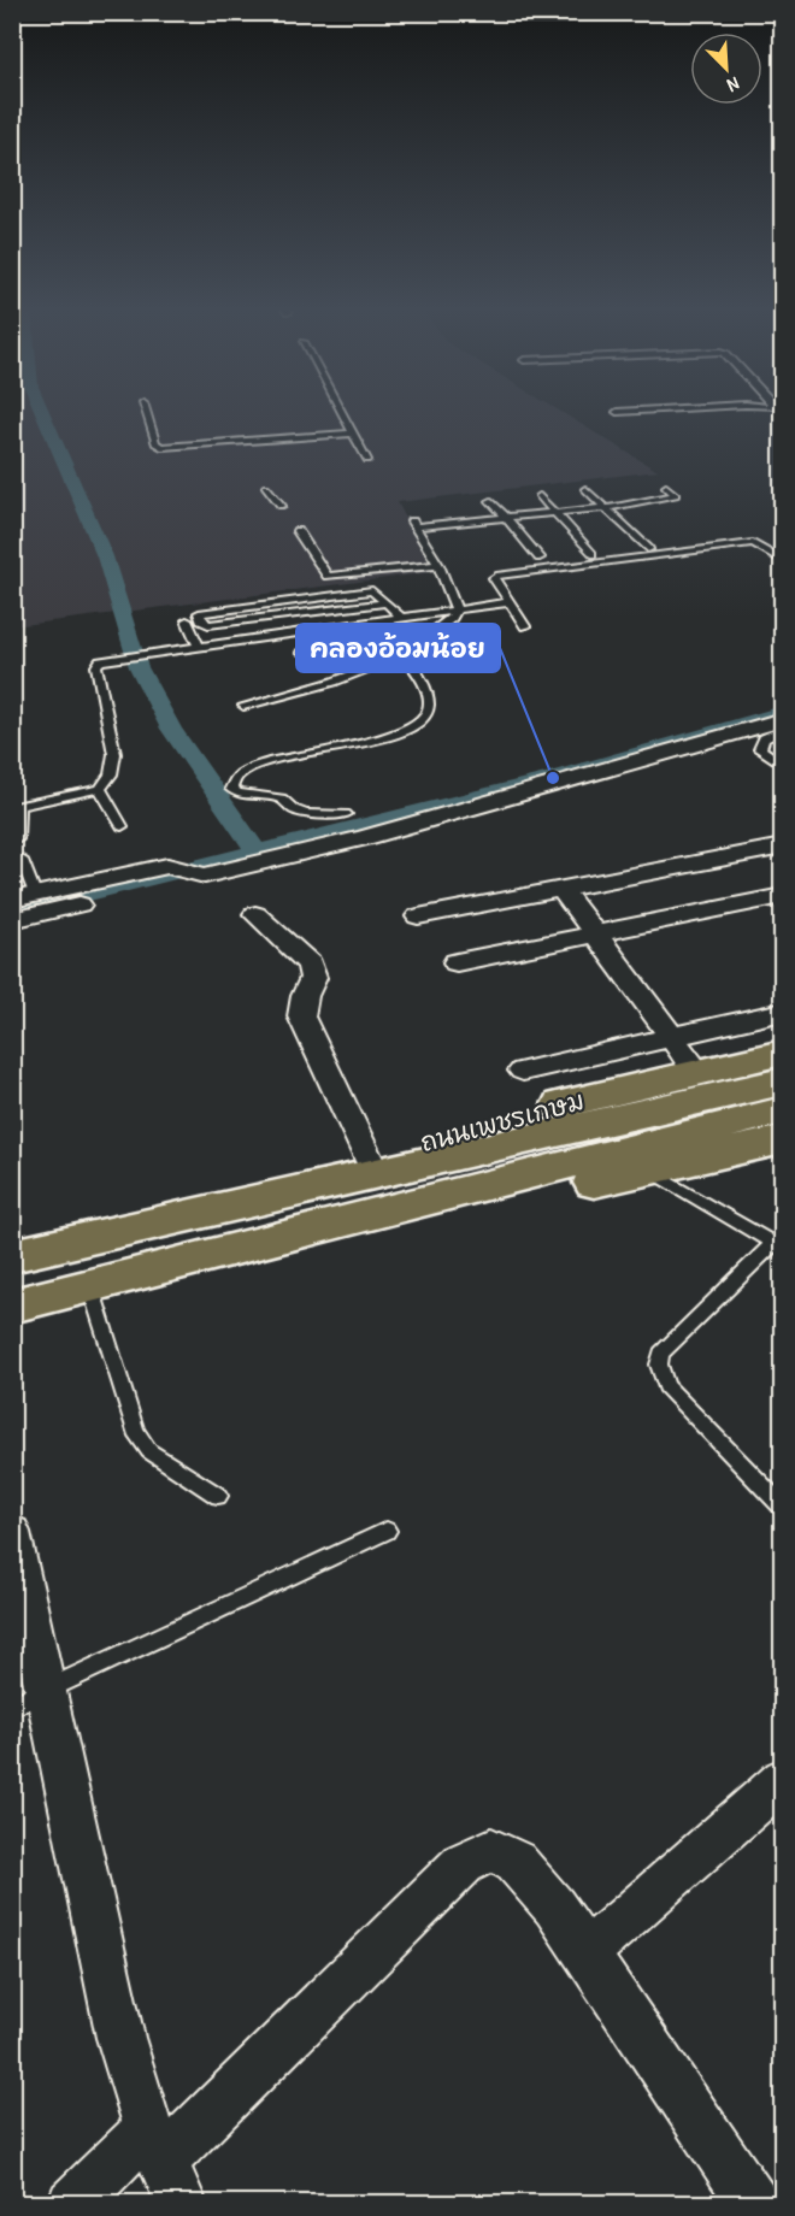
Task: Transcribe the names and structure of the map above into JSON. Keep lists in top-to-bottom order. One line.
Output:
{"streets":{"main road":["ถนนเพชรเกษม"]},"places":["คลองอ้อมน้อย"],"north":"bottom right"}
